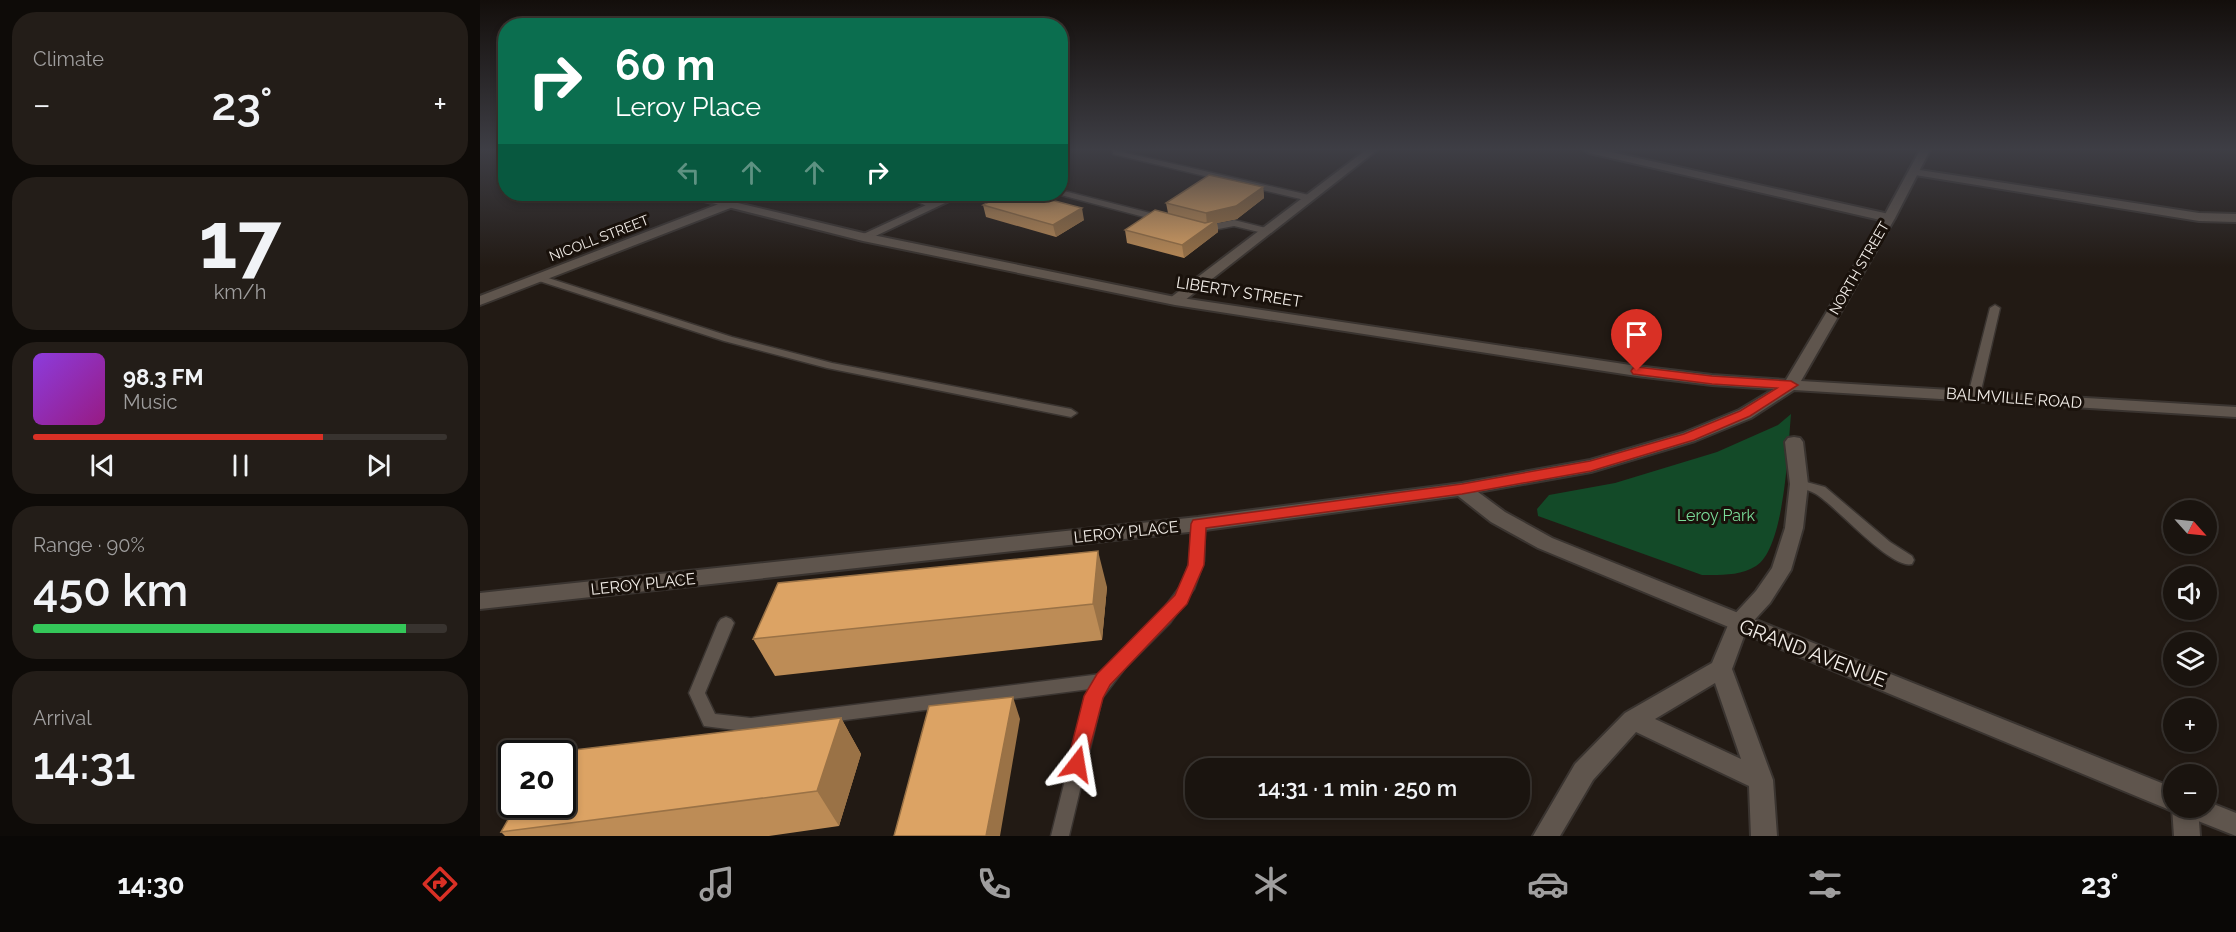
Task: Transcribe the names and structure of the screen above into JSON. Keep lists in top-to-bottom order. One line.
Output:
{"streets":{"street":["NICOLL STREET","NORTH STREET","LIBERTY STREET","BALMVILLE ROAD","LEROY PLACE","GRAND AVENUE"]},"crossings":[["NICOLL STREET","LIBERTY STREET"],["NORTH STREET","LIBERTY STREET"],["NORTH STREET","BALMVILLE ROAD"],["NORTH STREET","LEROY PLACE"],["LIBERTY STREET","BALMVILLE ROAD"],["LIBERTY STREET","LEROY PLACE"],["BALMVILLE ROAD","LEROY PLACE"],["LEROY PLACE","GRAND AVENUE"]],"parks":["Leroy Park"],"north":"bottom right","page":{"tile":["Climate",["17","km/h"],["Range · 90%","450 km"],["Arrival","14:31"]],"turn":["60 m","Leroy Place"],"heat":["−","23°","+"],"song":["98.3 FM","Music"],"map_buttons":["+","−"],"limit":"20","trip":"14:31 · 1 min · 250 m","tabs":["14:30","23°"]}}
